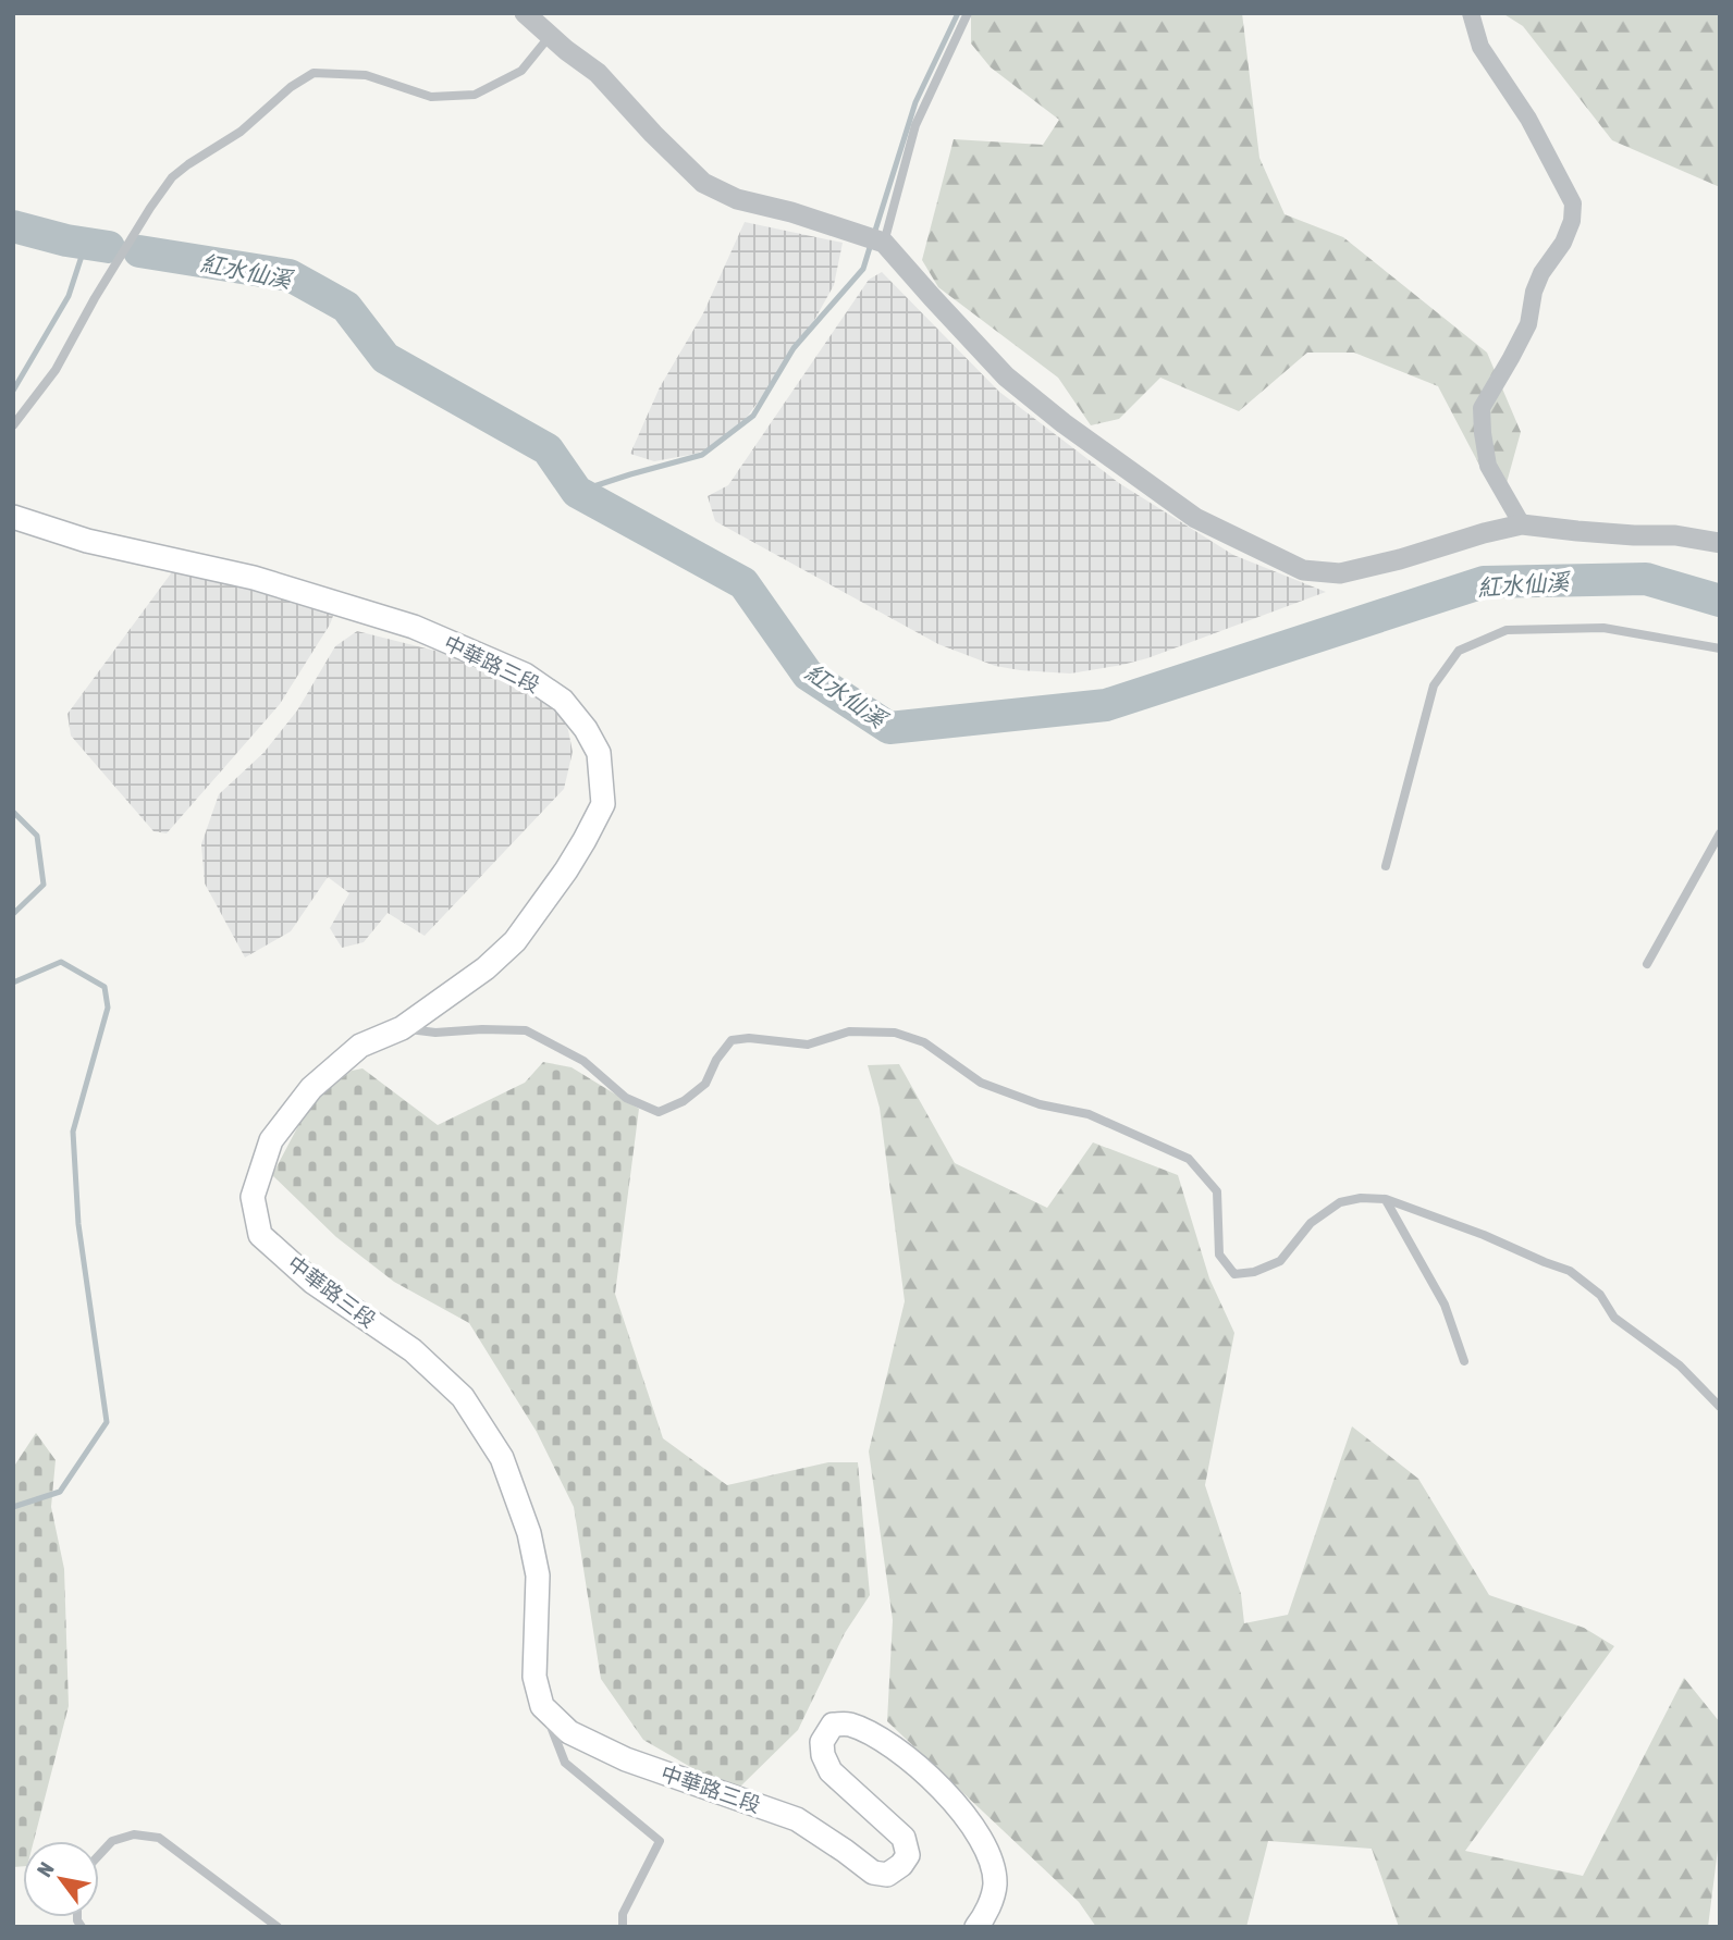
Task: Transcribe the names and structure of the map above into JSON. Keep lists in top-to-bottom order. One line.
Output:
{"streets":{"main road":["中華路三段"]},"water":["紅水仙溪"],"north":"top left"}
